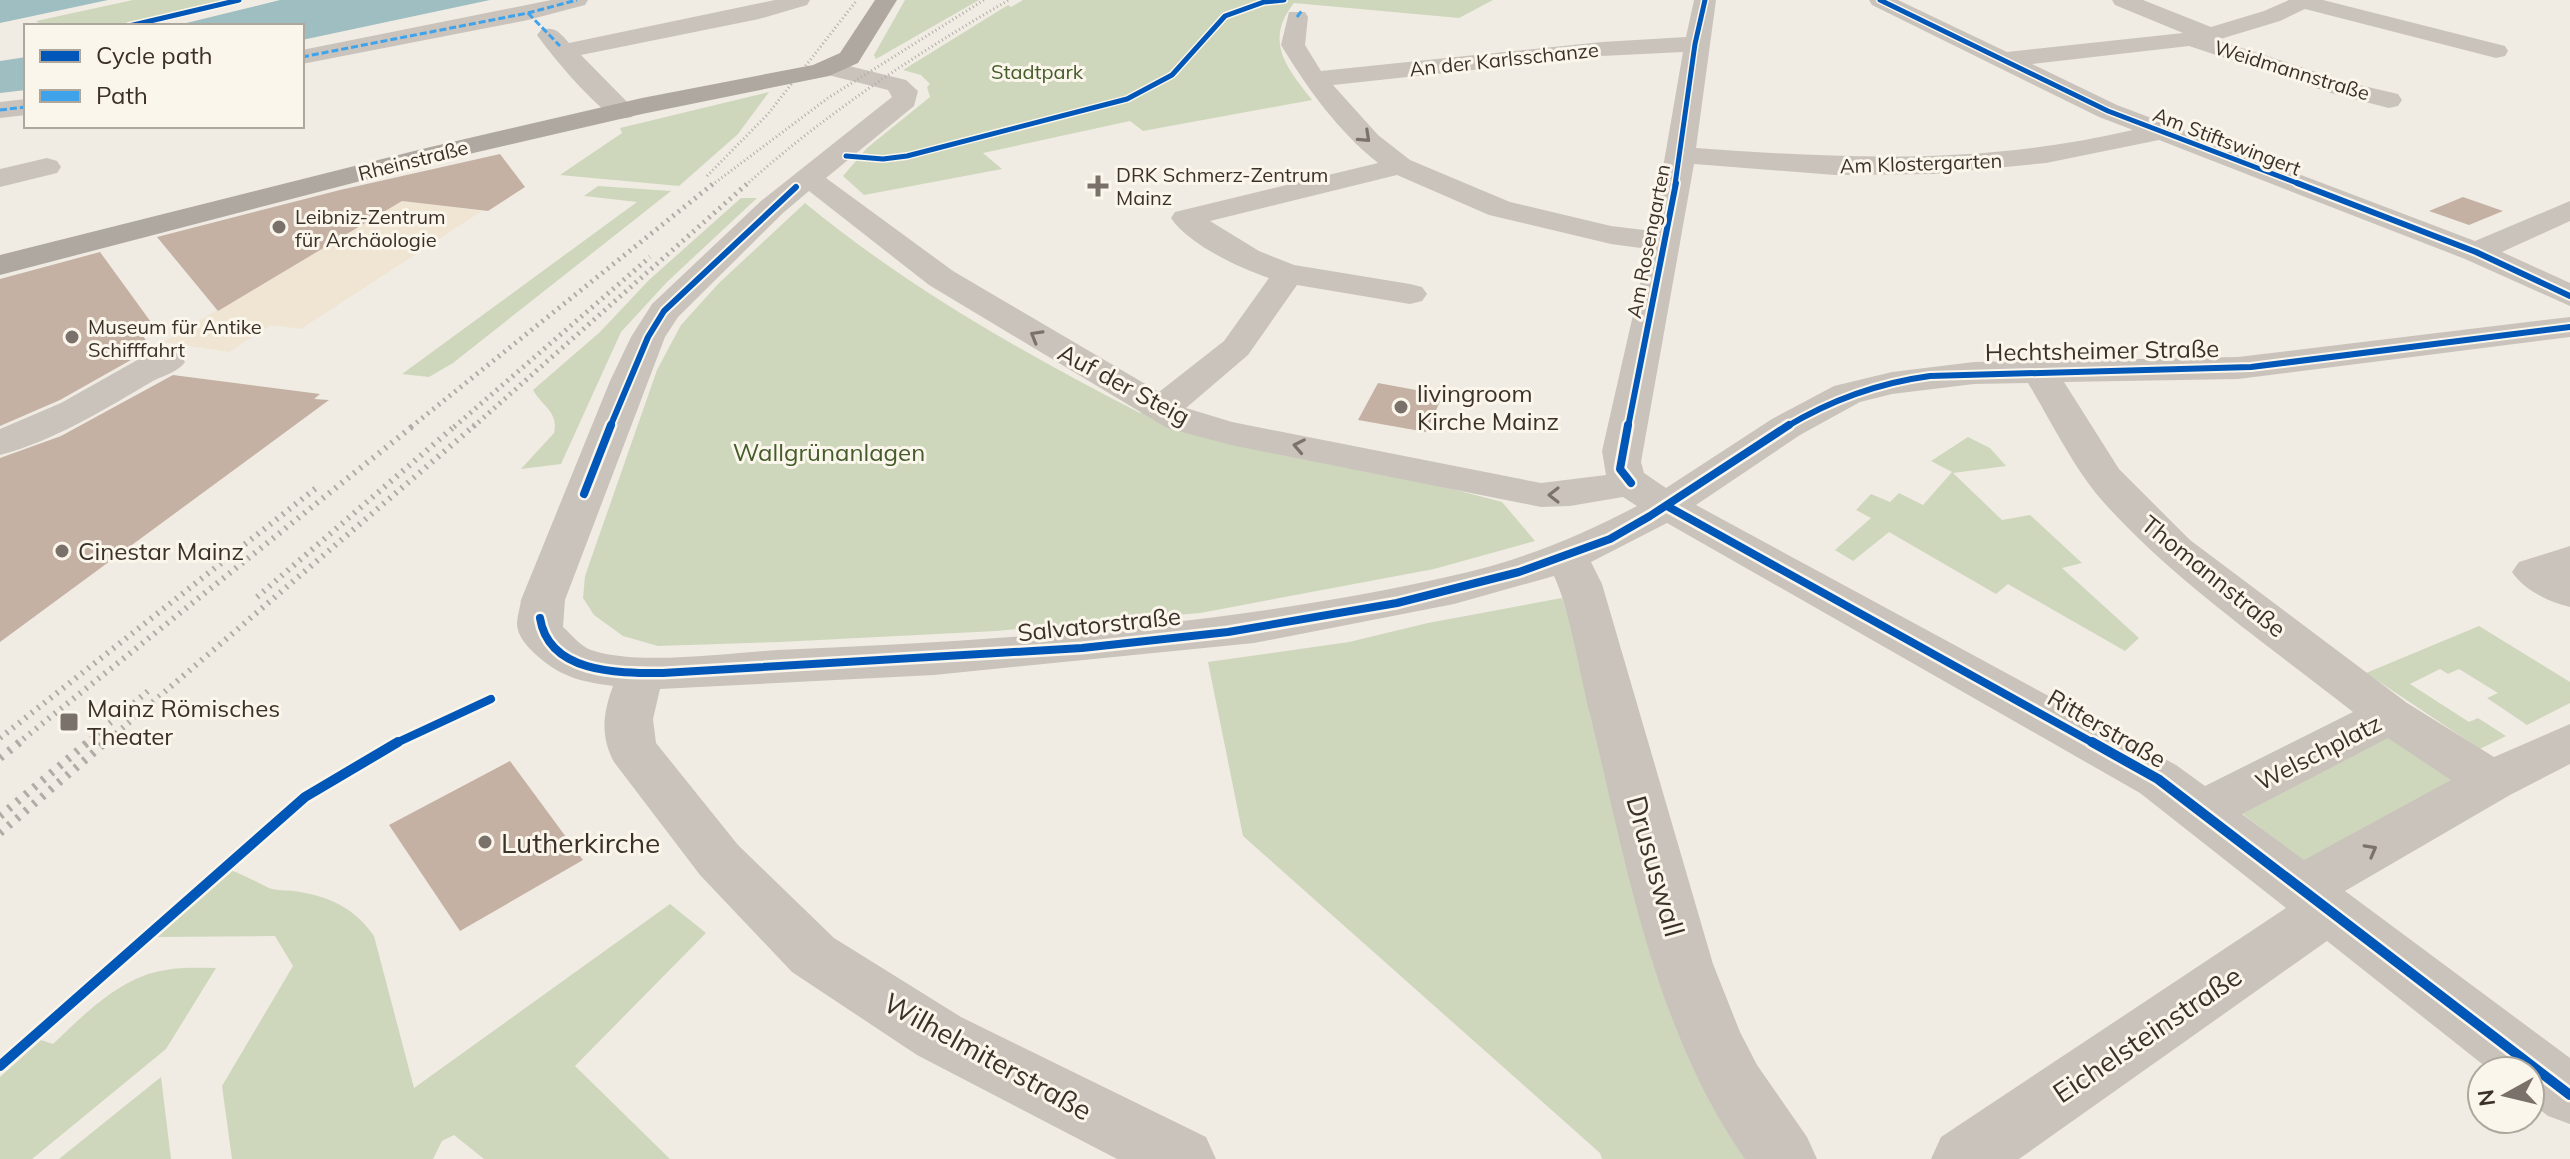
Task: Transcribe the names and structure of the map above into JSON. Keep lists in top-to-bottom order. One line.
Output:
{"streets":{"main road":["Rheinstraße"],"street":["An der Karlsschanze","Weidmannstraße","Am Stiftswingert","Am Klostergarten","Am Rosengarten","Hechtsheimer Straße","Auf der Steig","Thomannstraße","Salvatorstraße","Ritterstraße","Welschplatz","Drususwall","Eichelsteinstraße","Wilhelmiterstraße"]},"crossings":[["An der Karlsschanze","Am Rosengarten"],["Weidmannstraße","Am Stiftswingert"],["Am Stiftswingert","Am Klostergarten"],["Rheinstraße","Salvatorstraße"],["Am Klostergarten","Am Rosengarten"],["Am Rosengarten","Hechtsheimer Straße"],["Am Rosengarten","Auf der Steig"],["Am Rosengarten","Salvatorstraße"],["Am Rosengarten","Ritterstraße"],["Hechtsheimer Straße","Auf der Steig"],["Hechtsheimer Straße","Thomannstraße"],["Hechtsheimer Straße","Salvatorstraße"],["Hechtsheimer Straße","Ritterstraße"],["Auf der Steig","Salvatorstraße"],["Auf der Steig","Ritterstraße"],["Thomannstraße","Welschplatz"],["Salvatorstraße","Ritterstraße"],["Salvatorstraße","Drususwall"],["Salvatorstraße","Wilhelmiterstraße"],["Ritterstraße","Welschplatz"],["Ritterstraße","Eichelsteinstraße"]],"parks":["Stadtpark","Wallgrünanlagen"],"places":{"health":["DRK Schmerz-Zentrum Mainz"],"other":["Leibniz-Zentrum für Archäologie","Museum für Antike Schifffahrt","livingroom Kirche Mainz","Cinestar Mainz","Lutherkirche"],"transit":["Mainz Römisches Theater"]},"legend":["Cycle path","Path"],"north":"left"}
